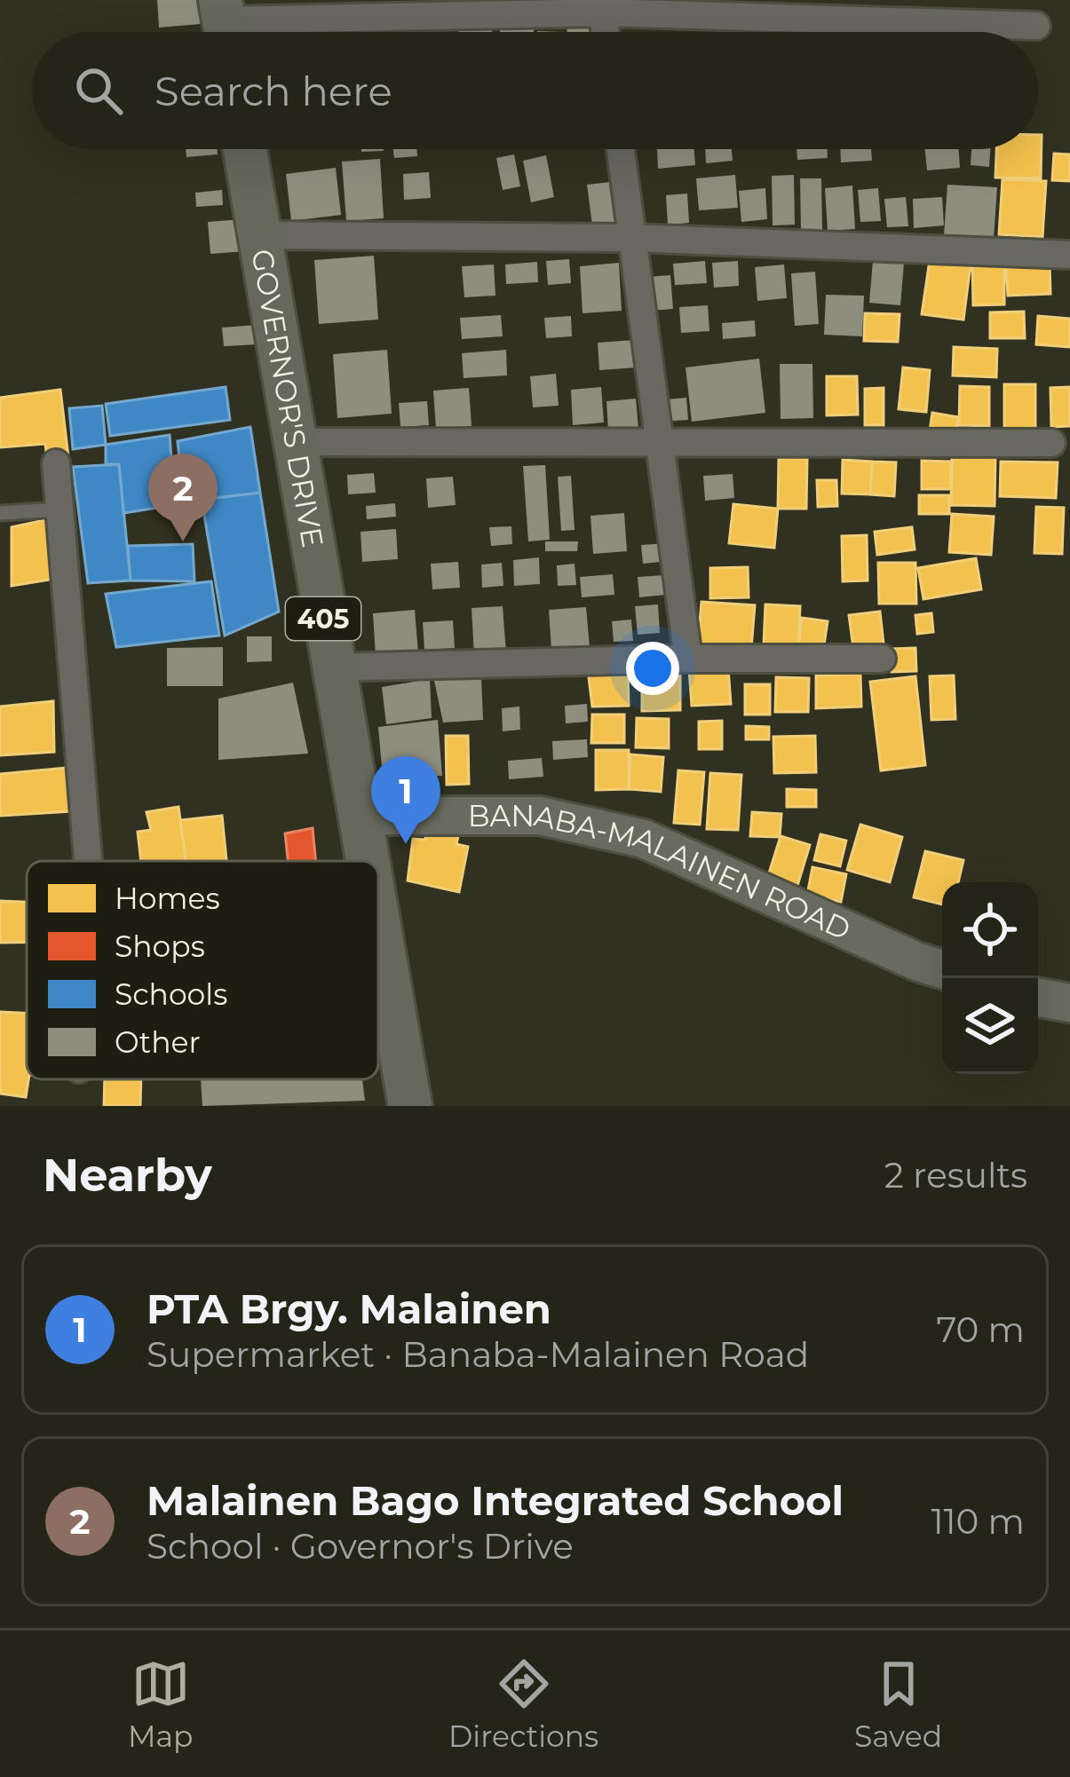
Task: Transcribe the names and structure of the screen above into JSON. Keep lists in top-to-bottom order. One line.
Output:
{"streets":{"main road":["GOVERNOR'S DRIVE","405"],"street":["BANABA-MALAINEN ROAD"]},"crossings":[["GOVERNOR'S DRIVE","BANABA-MALAINEN ROAD"]],"legend":["Homes","Shops","Schools","Other"],"page":{"search":"Search here","pins":["2","1"],"heading":["Nearby","2 results"],"list":[{"mark":"1","name":"PTA Brgy. Malainen","note":"Supermarket · Banaba-Malainen Road","value":"70 m"},{"mark":"2","name":"Malainen Bago Integrated School","note":"School · Governor's Drive","value":"110 m"}],"nav":["Map","Directions","Saved"]}}
